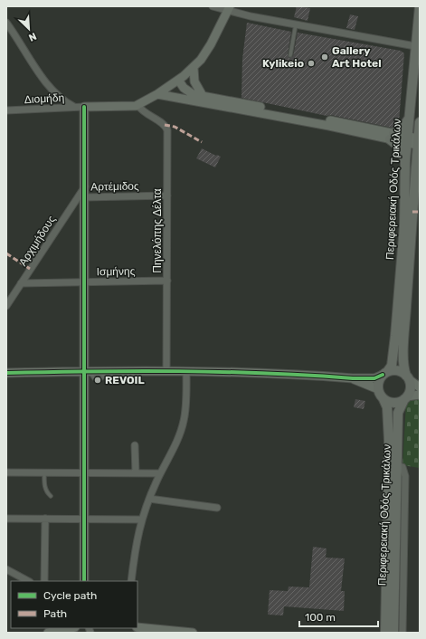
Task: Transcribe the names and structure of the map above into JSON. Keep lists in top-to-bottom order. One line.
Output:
{"streets":{"main road":["Περιφερειακή Οδός Τρικάλων"],"street":["Διομήδη","Αρτέμιδος","Πηνελόπης Δέλτα","Αρχιμήδους","Ισμήνης"]},"crossings":[["Αρτέμιδος","Πηνελόπης Δέλτα"],["Πηνελόπης Δέλτα","Ισμήνης"],["Αρχιμήδους","Ισμήνης"]],"places":["Gallery Art Hotel","Kylikeio","REVOIL"],"legend":["Cycle path","Path"],"scale_bar":"100 m","north":"bottom right"}
